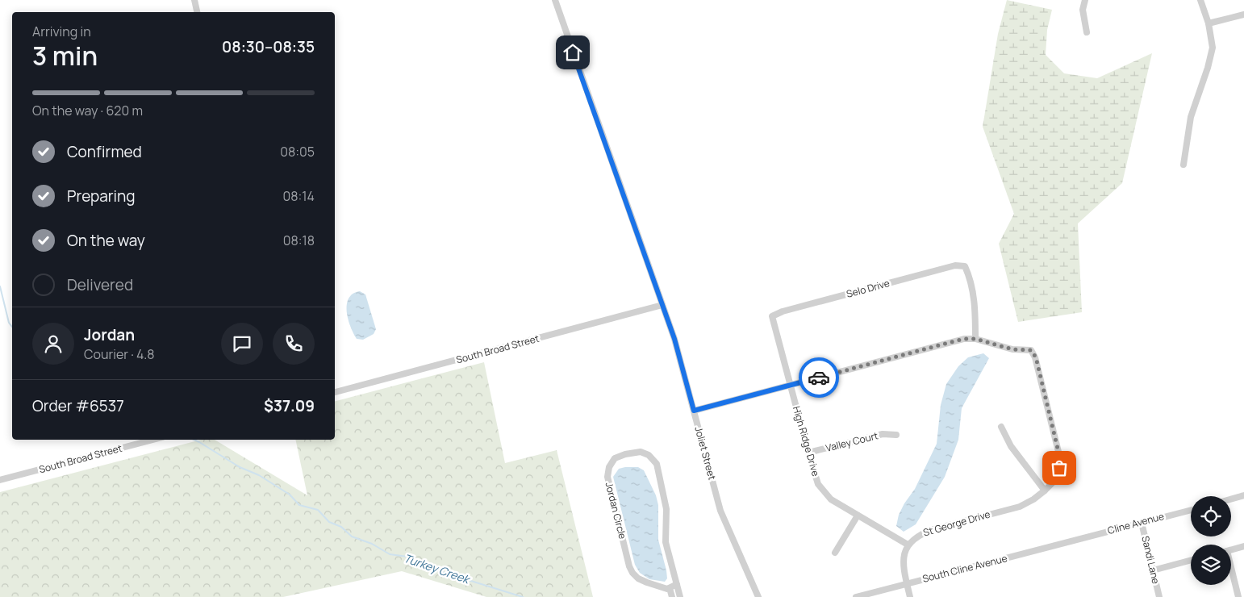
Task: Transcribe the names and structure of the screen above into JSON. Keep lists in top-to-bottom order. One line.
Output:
{"streets":{"street":["Selo Drive","South Broad Street","High Ridge Drive","Valley Court","Joliet Street","Jordan Circle","St George Drive","Cline Avenue","Sandi Lane","South Cline Avenue"]},"crossings":[["Selo Drive","High Ridge Drive"],["Selo Drive","St George Drive"],["South Broad Street","Joliet Street"],["High Ridge Drive","Valley Court"],["High Ridge Drive","St George Drive"],["Cline Avenue","Sandi Lane"],["Cline Avenue","South Cline Avenue"]],"water":["Turkey Creek"],"page":{"heading":["3 min","Arriving in","08:30–08:35"],"panel":["Jordan","Courier · 4.8","Order #6537","$37.09"],"bar":"On the way · 620 m","list":[["Confirmed","08:05"],["Preparing","08:14"],["On the way","08:18"],"Delivered"]}}
